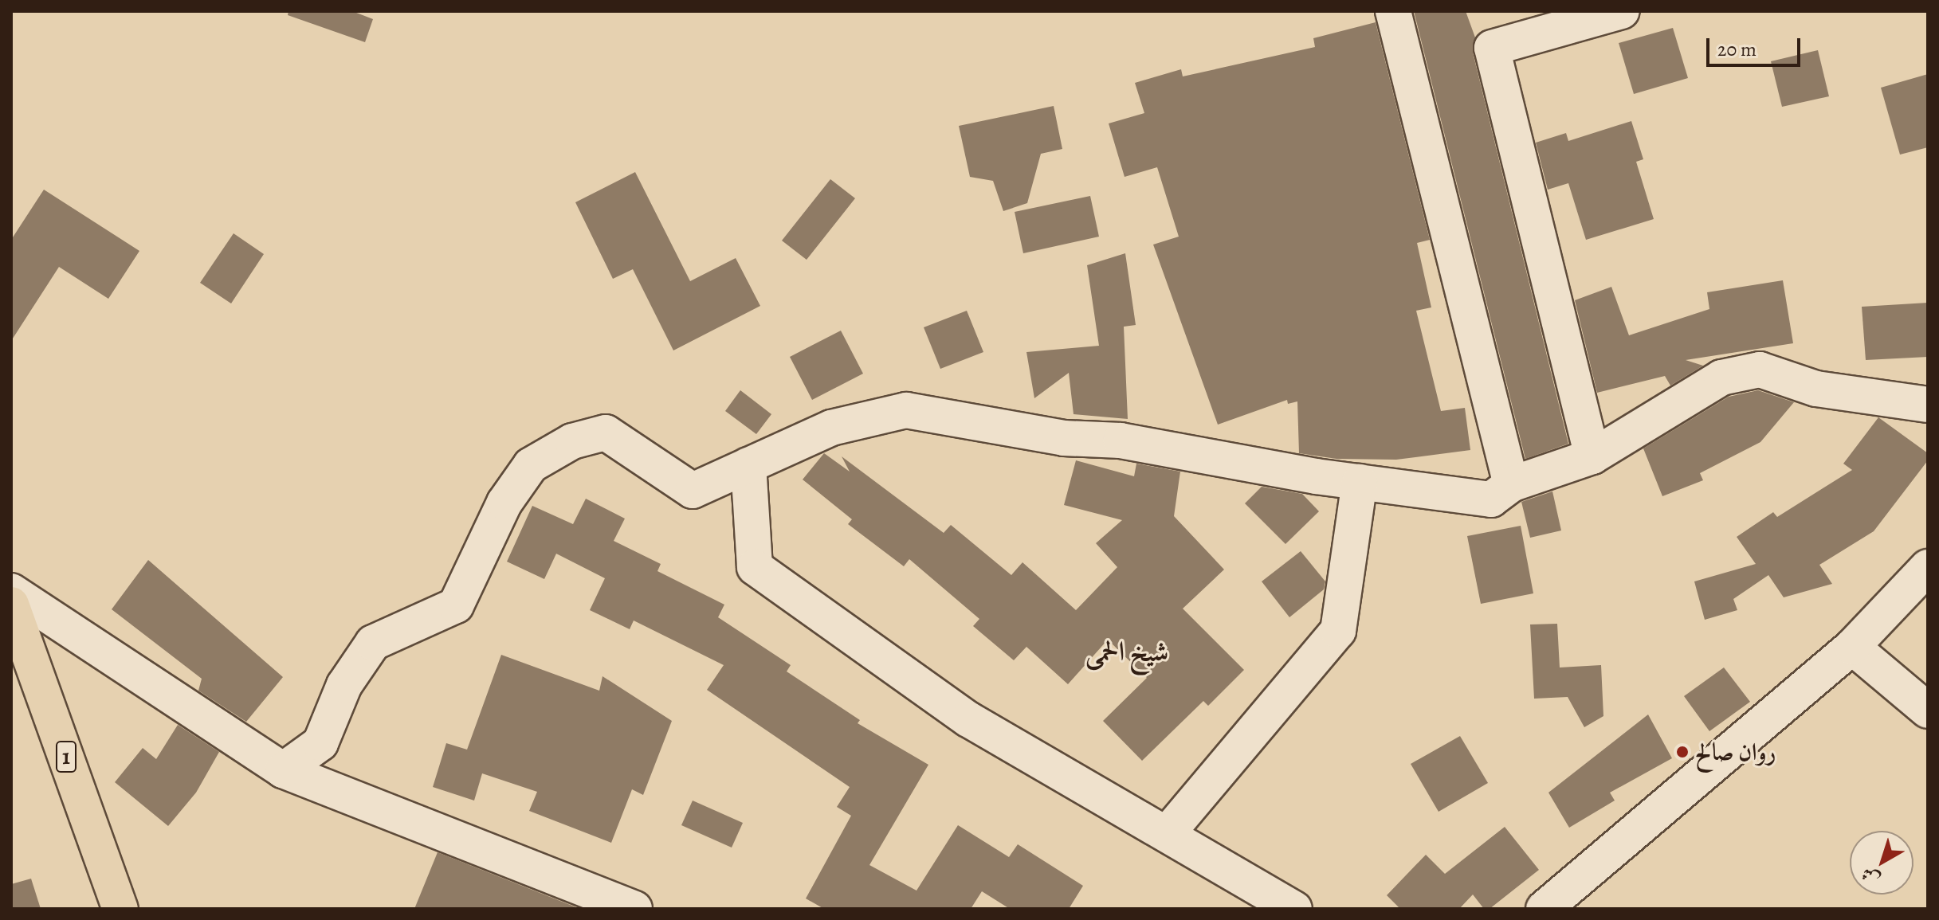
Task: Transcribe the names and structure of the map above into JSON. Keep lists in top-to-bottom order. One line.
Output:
{"streets":{"main road":["1"]},"districts":["شيخ الحمى"],"places":["روان صالح"],"scale_bar":"20 m","north":"bottom left"}
